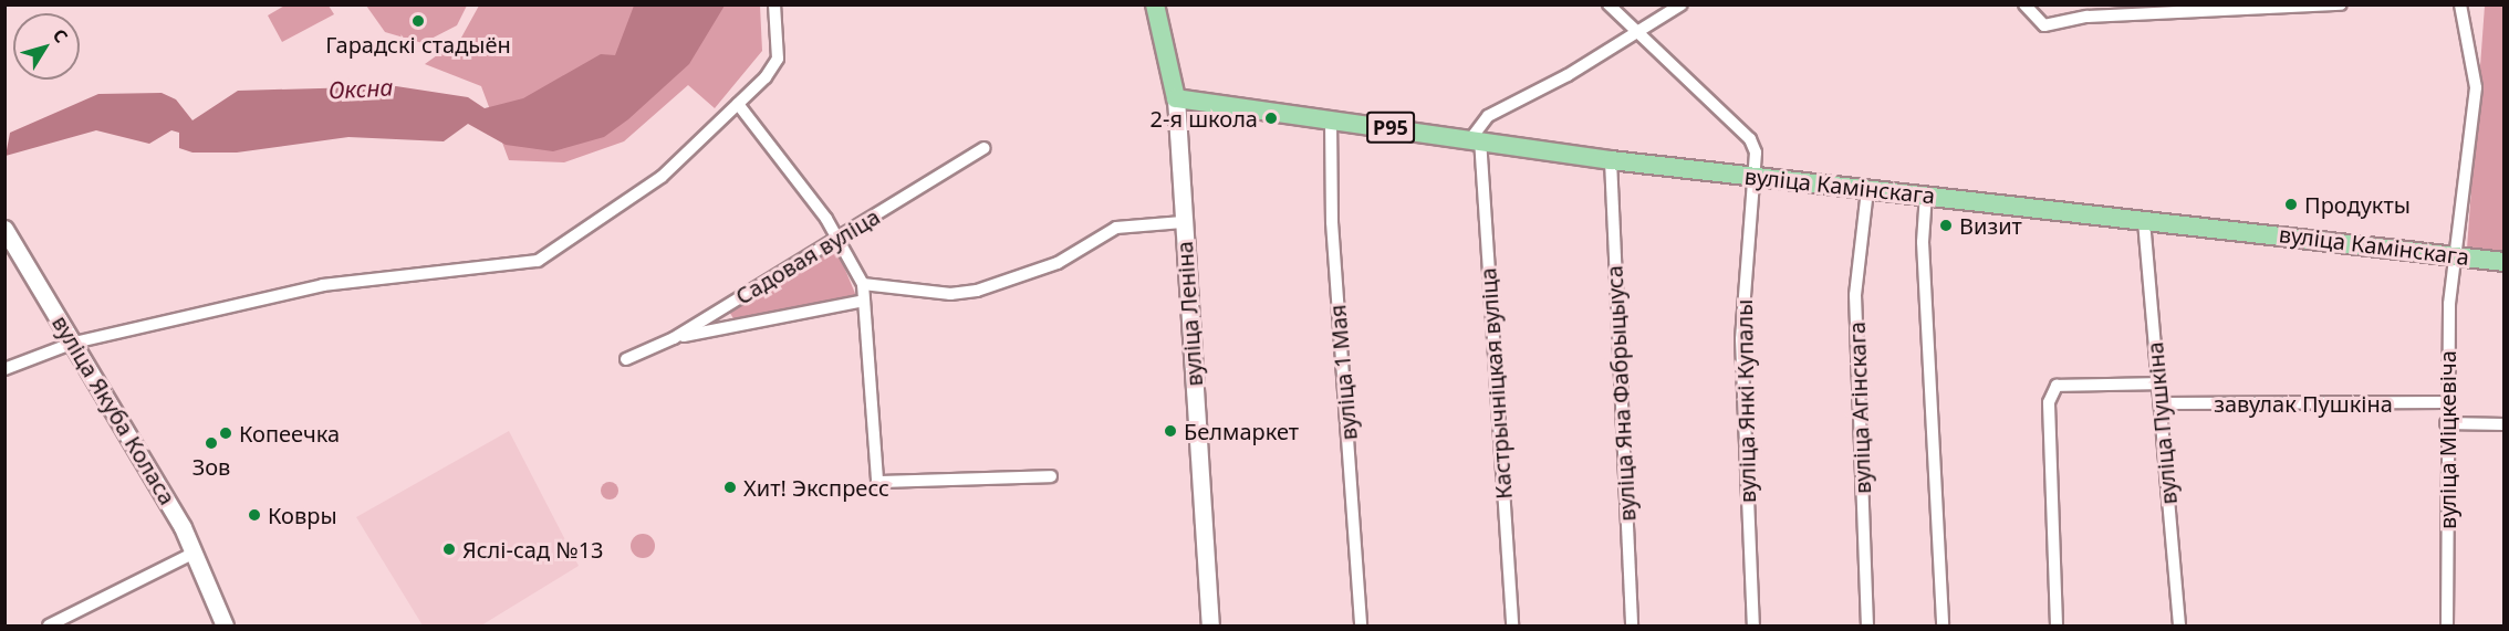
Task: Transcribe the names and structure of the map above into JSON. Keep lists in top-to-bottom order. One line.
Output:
{"streets":{"main road":["Р95","вуліца Камінскага","вуліца Леніна","вуліца Якуба Коласа"],"street":["Садовая вуліца","вуліца 1 Мая","Кастрычніцкая вуліца","вуліца Яна Фабрыцыуса","вуліца Янкі Купалы","завулак Пушкіна","вуліца Агінскага","вуліца Пушкіна","вуліца Міцкевіча"]},"crossings":[["вуліца Камінскага","вуліца Леніна"],["вуліца Камінскага","вуліца 1 Мая"],["вуліца Камінскага","Кастрычніцкая вуліца"],["вуліца Камінскага","вуліца Яна Фабрыцыуса"],["вуліца Камінскага","вуліца Янкі Купалы"],["вуліца Камінскага","вуліца Агінскага"],["вуліца Камінскага","вуліца Пушкіна"],["вуліца Камінскага","вуліца Міцкевіча"],["завулак Пушкіна","вуліца Пушкіна"],["завулак Пушкіна","вуліца Міцкевіча"]],"water":["Оксна"],"places":["Гарадскі стадыён","2-я школа","Продукты","Визит","Белмаркет","Копеечка","Зов","Хит! Экспресс","Ковры","Яслі-сад №13"],"north":"top right"}
